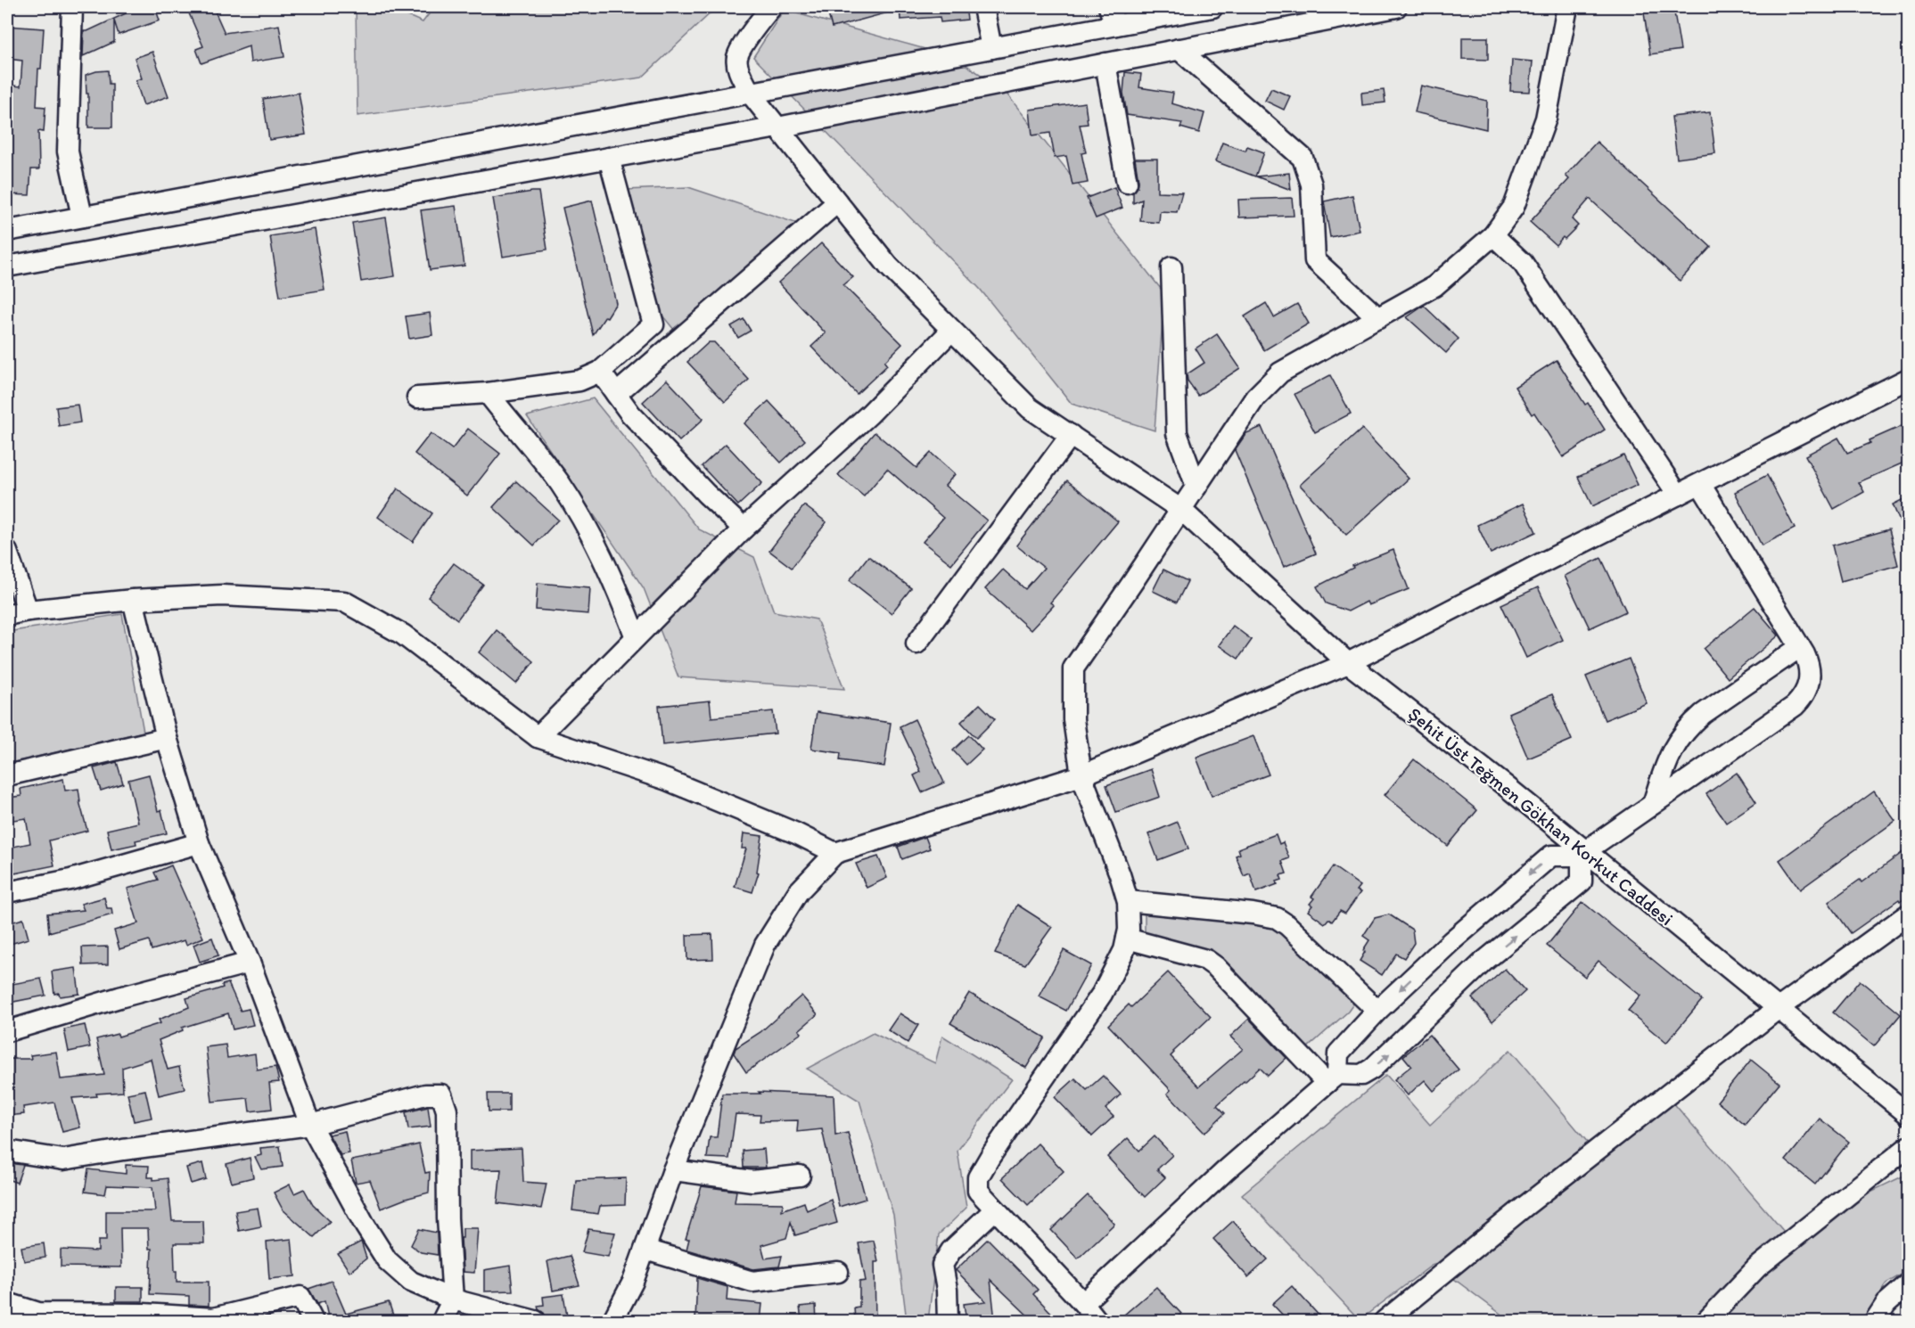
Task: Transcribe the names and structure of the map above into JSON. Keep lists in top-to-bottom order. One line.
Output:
{"streets":{"street":["Şehit Üst Teğmen Gökhan Korkut Caddesi"]}}
